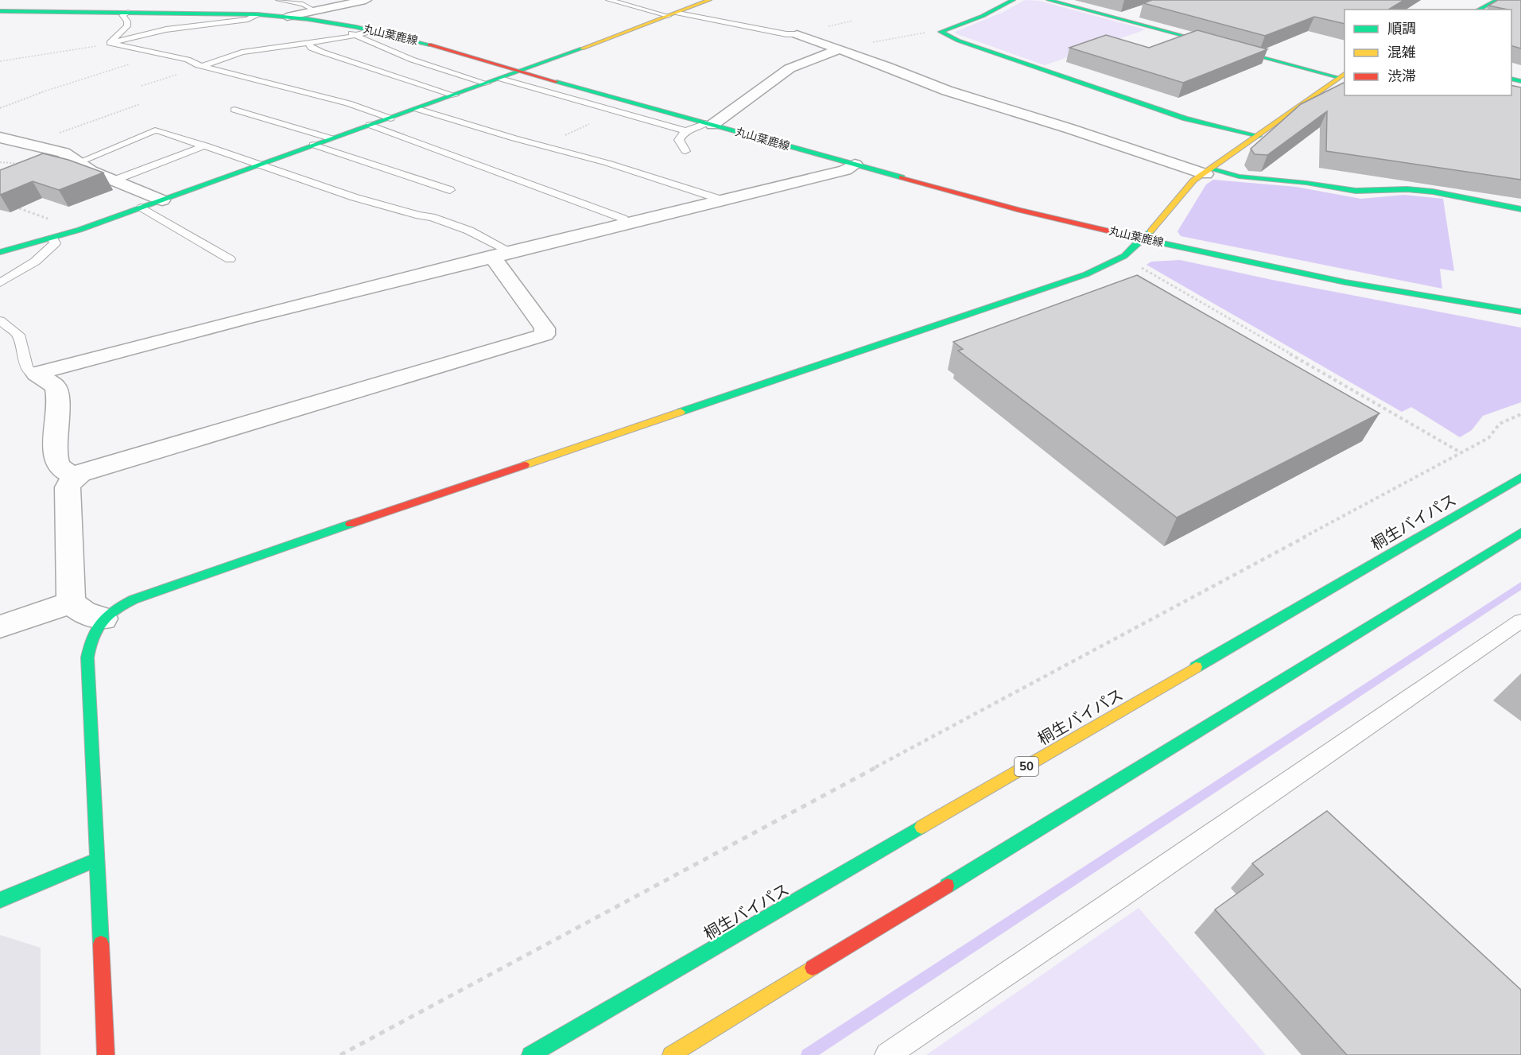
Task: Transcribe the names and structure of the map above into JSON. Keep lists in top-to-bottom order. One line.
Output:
{"streets":{"main road":["丸山葉鹿線","桐生バイパス","50"]},"legend":["順調","混雑","渋滞"]}
